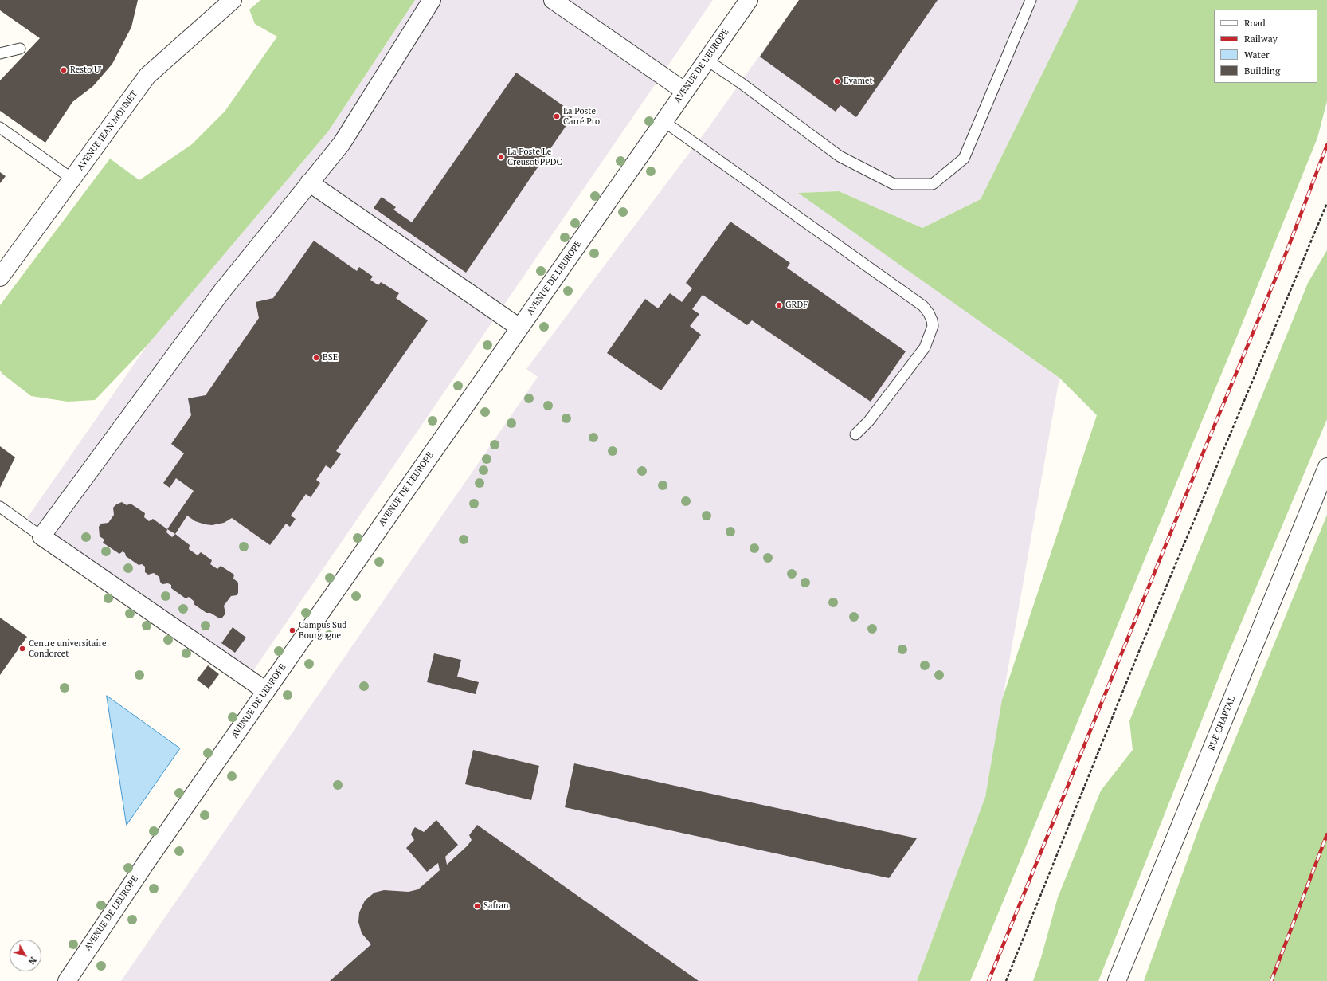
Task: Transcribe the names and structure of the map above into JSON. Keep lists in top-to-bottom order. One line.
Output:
{"streets":{"street":["AVENUE DE L'EUROPE","AVENUE JEAN MONNET","RUE CHAPTAL"]},"places":["Resto U'","Evamet","La Poste Carré Pro","La Poste Le Creusot PPDC","GRDF","BSE","Campus Sud Bourgogne","Centre universitaire Condorcet","Safran"],"legend":["Road","Railway","Water","Building"],"north":"bottom right"}
